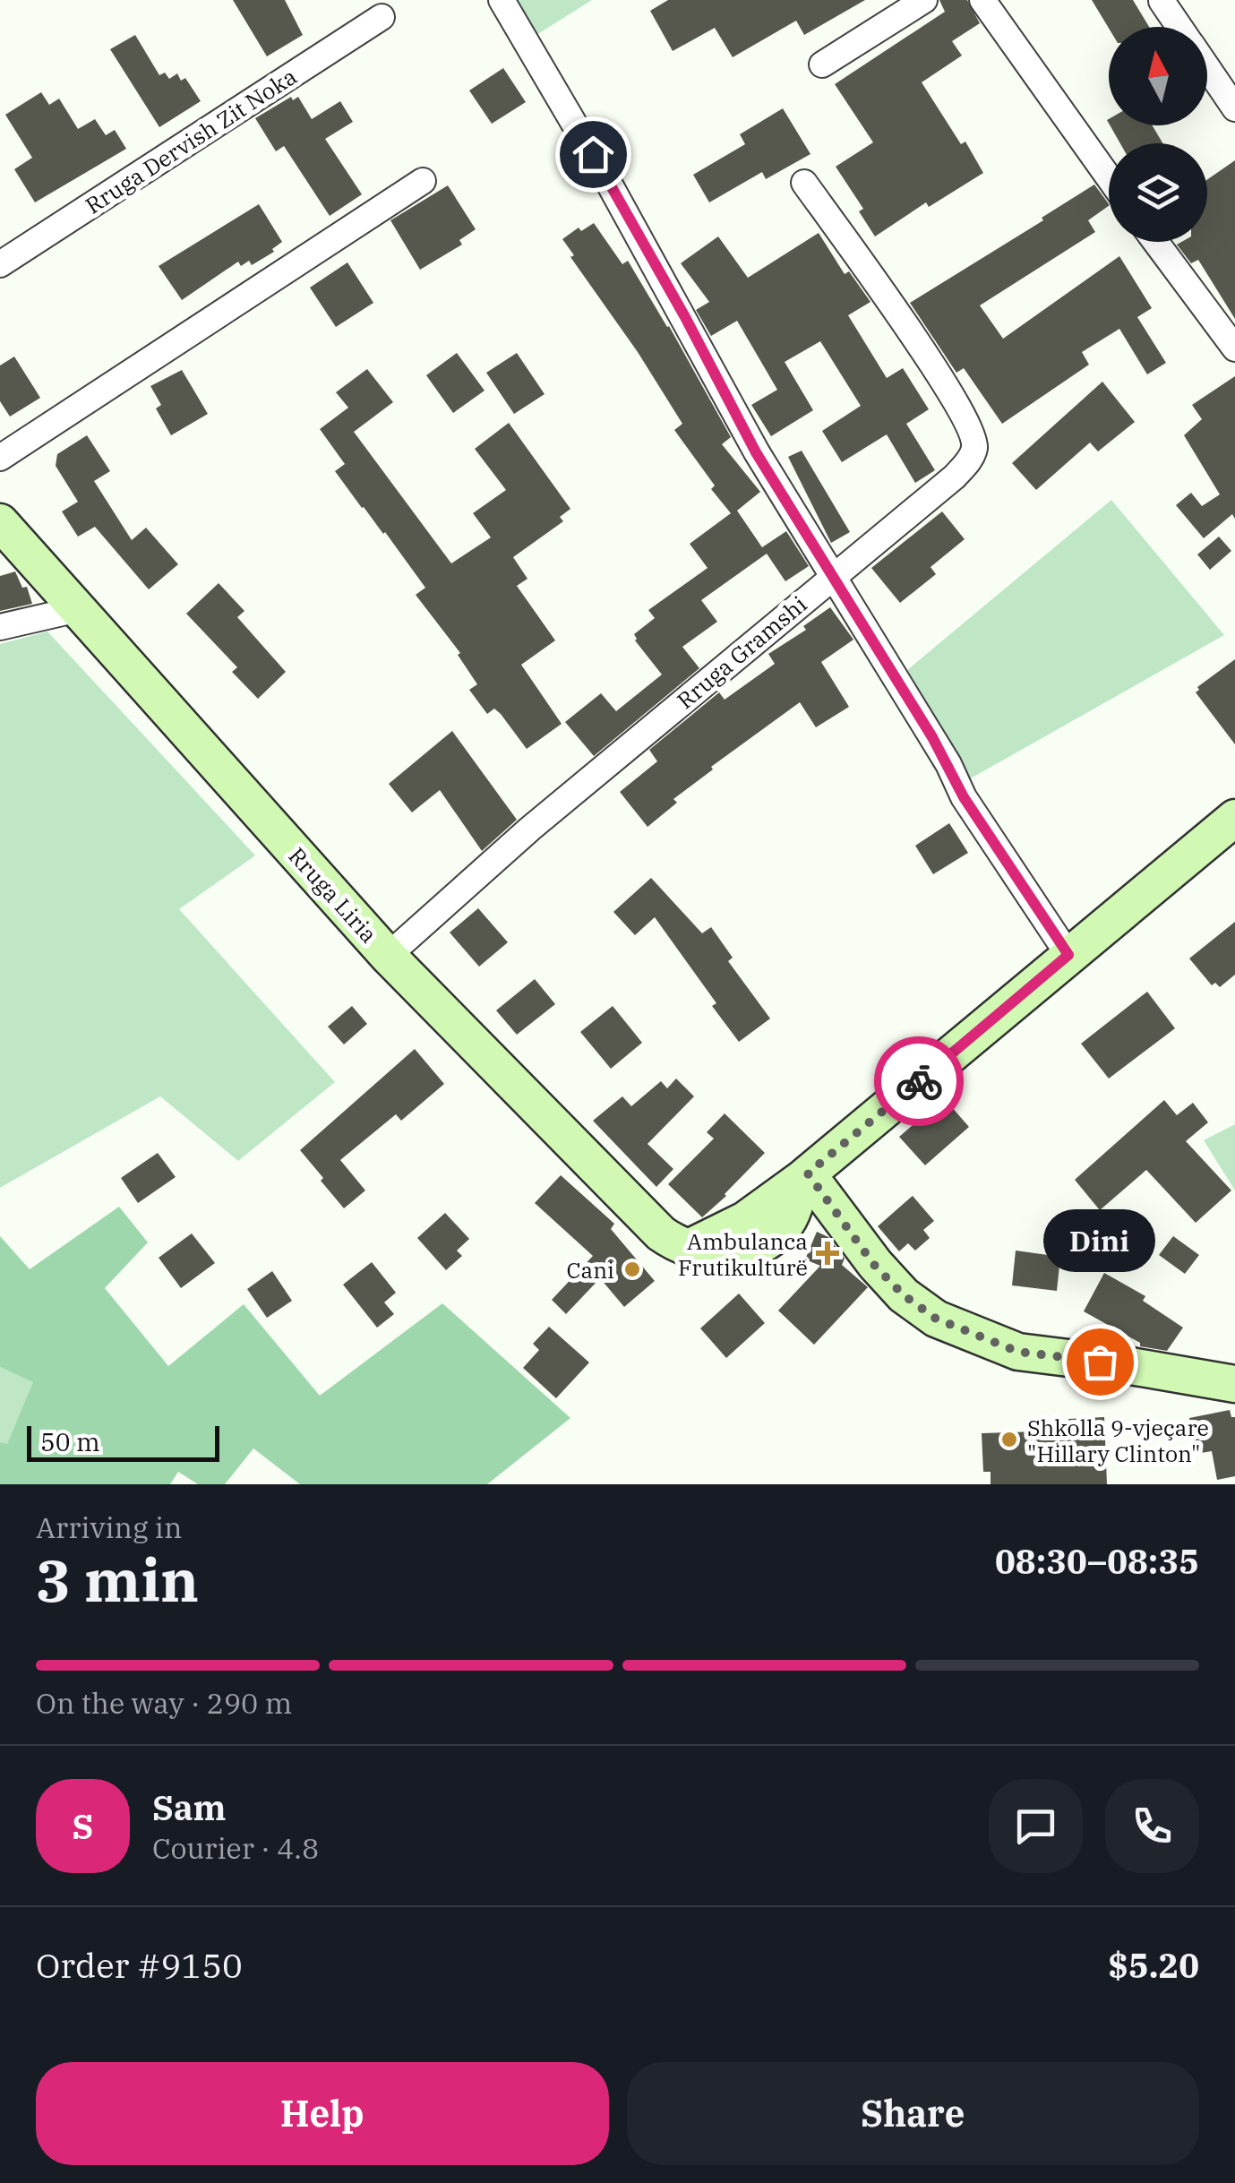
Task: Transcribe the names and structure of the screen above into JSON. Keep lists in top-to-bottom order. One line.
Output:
{"streets":{"main road":["Rruga Liria"],"street":["Rruga Dervish Zit Noka","Rruga Gramshi"]},"crossings":[["Rruga Gramshi","Rruga Liria"]],"places":{"health":["Ambulanca Frutikulturë"],"other":["Cani","Dini","Shkolla 9-vjeçare \"Hillary Clinton\""]},"scale_bar":"50 m","north":"top","page":{"bubble":"Dini","scale":"50 m","heading":["3 min","Arriving in","08:30–08:35"],"panel":["Sam","Courier · 4.8","Order #9150","$5.20"],"bar":"On the way · 290 m","round":"S","buttons":["Help","Share"]}}
